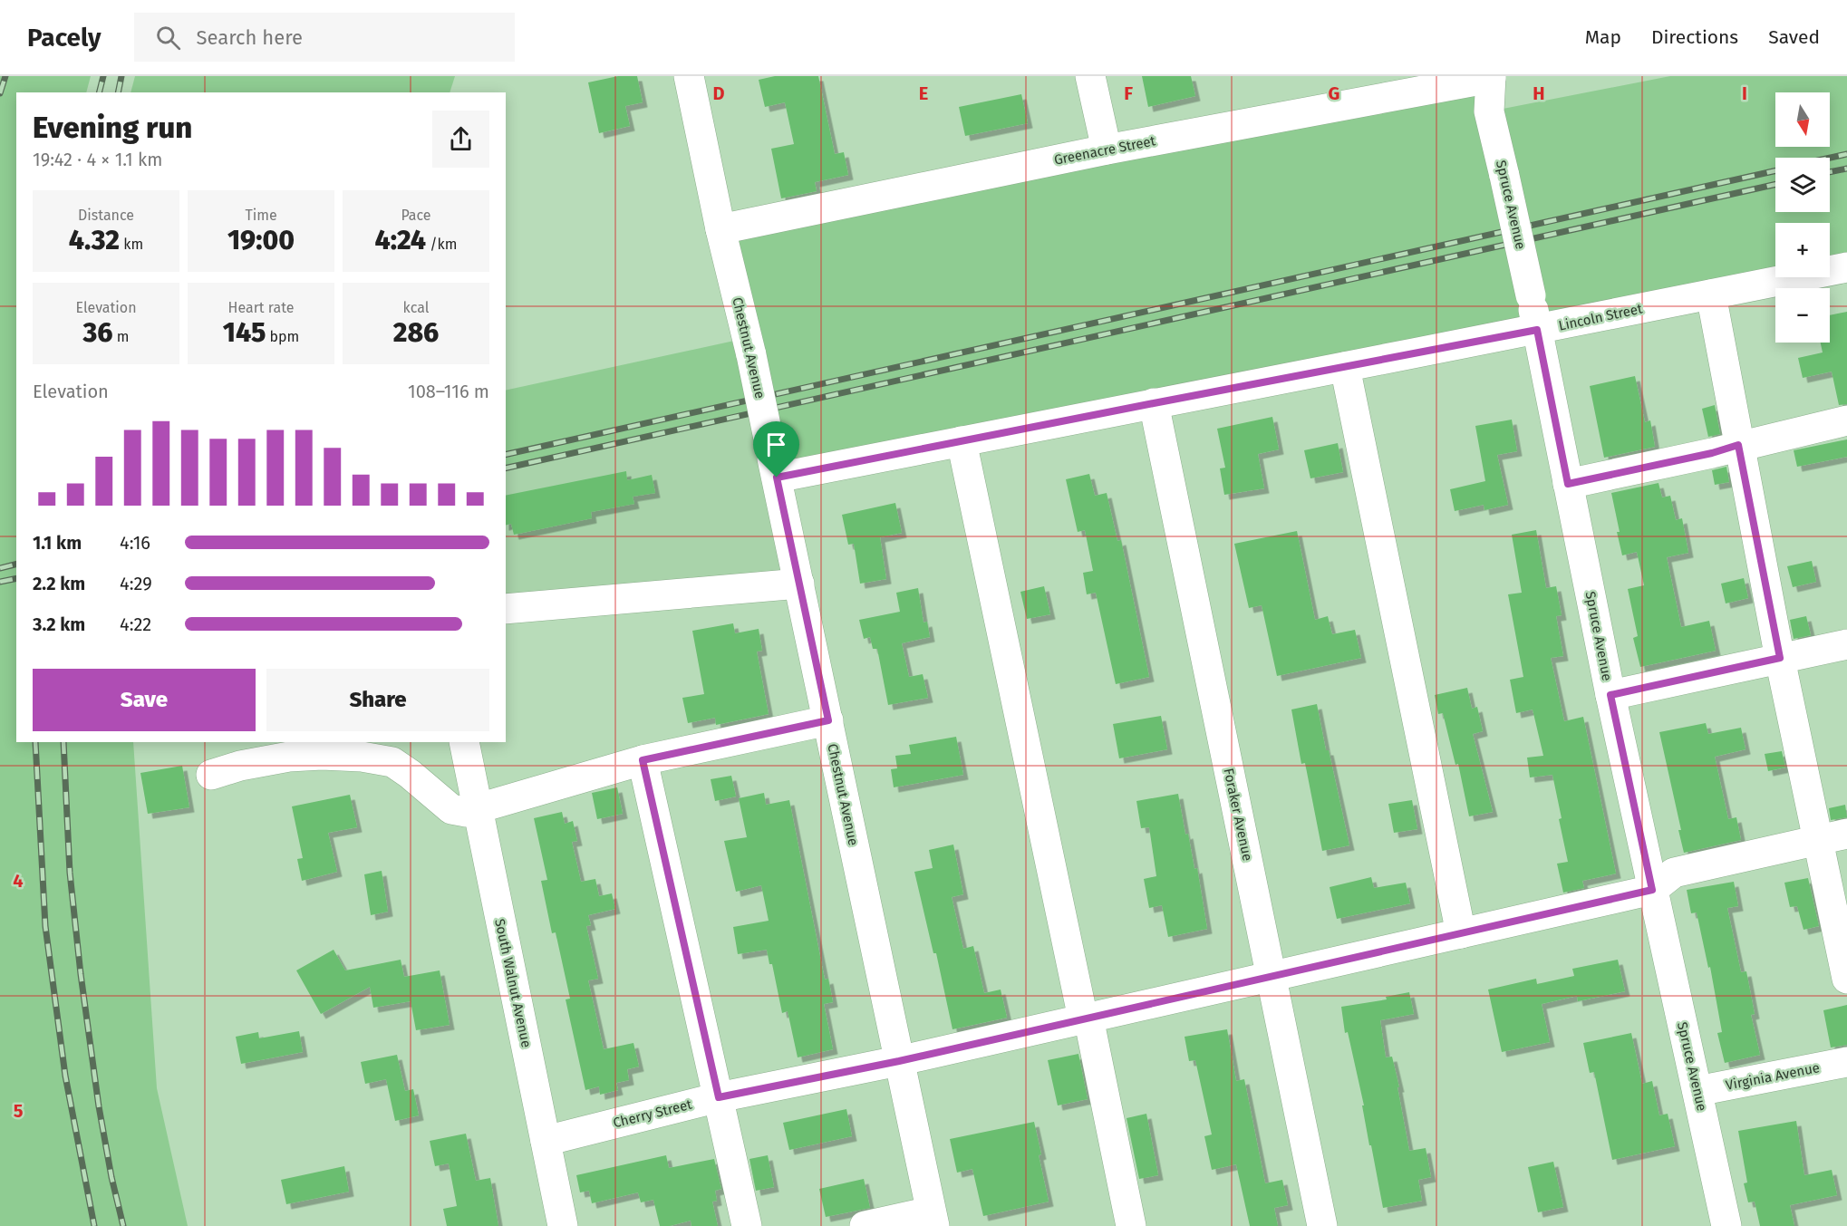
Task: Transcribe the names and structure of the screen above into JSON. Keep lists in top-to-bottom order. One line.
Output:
{"streets":{"street":["Greenacre Street","Spruce Avenue","Lincoln Street","Chestnut Avenue","Foraker Avenue","South Walnut Avenue","Virginia Avenue","Cherry Street"]},"crossings":[["Greenacre Street","Spruce Avenue"],["Greenacre Street","Chestnut Avenue"],["Spruce Avenue","Lincoln Street"],["Spruce Avenue","Virginia Avenue"],["Spruce Avenue","Cherry Street"],["Lincoln Street","Chestnut Avenue"],["Lincoln Street","Foraker Avenue"],["Chestnut Avenue","Cherry Street"],["Foraker Avenue","Cherry Street"],["South Walnut Avenue","Cherry Street"]],"north":"bottom","page":{"header":"Pacely","search":"Search here","nav":["Map","Directions","Saved"],"map_buttons":["+","−"],"heading":["Evening run","19:42 · 4 × 1.1 km"],"stats":[["Distance","4.32 km"],["Time","19:00"],["Pace","4:24 /km"],["Elevation","36 m"],["Heart rate","145 bpm"],["kcal","286"]],"chart":["Elevation","108–116 m"],"list":[{"name":"1.1 km","note":"4:16"},{"name":"2.2 km","note":"4:29"},{"name":"3.2 km","note":"4:22"}],"buttons":["Save","Share"]},"grid":{"columns":["D","E","F","G","H","I"],"rows":["4","5"]}}
